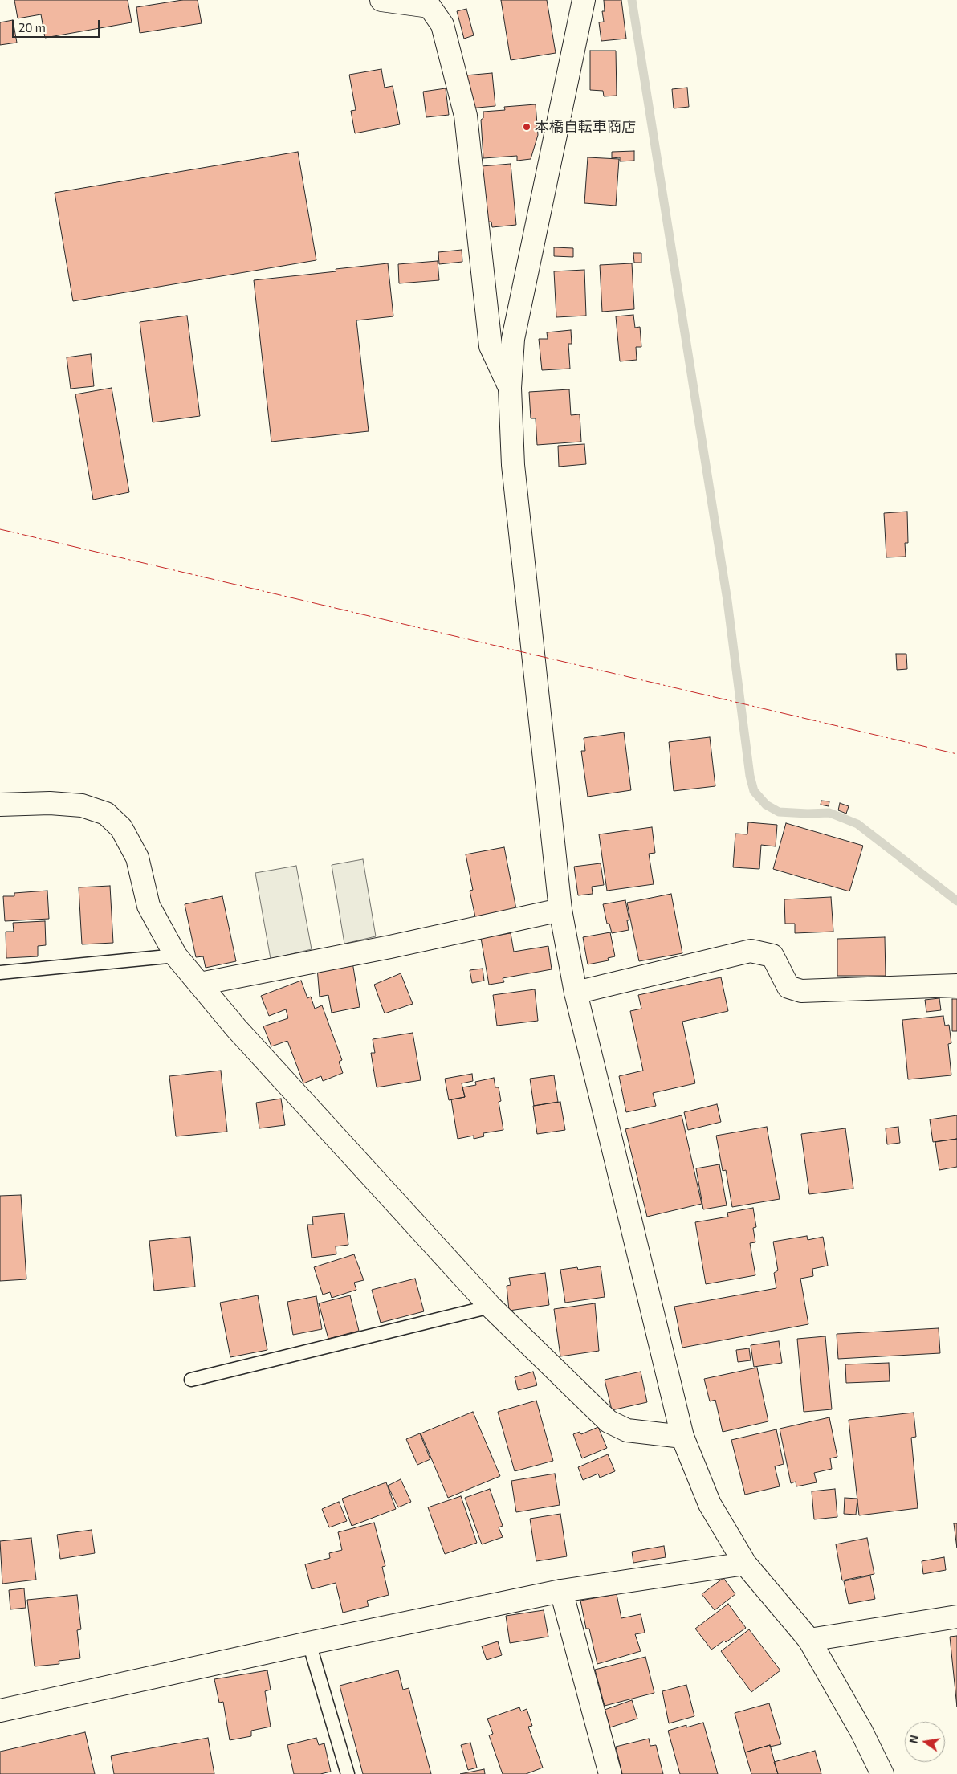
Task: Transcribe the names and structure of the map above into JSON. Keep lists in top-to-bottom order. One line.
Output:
{"places":["本橋自転車商店"],"scale_bar":"20 m","north":"left"}
